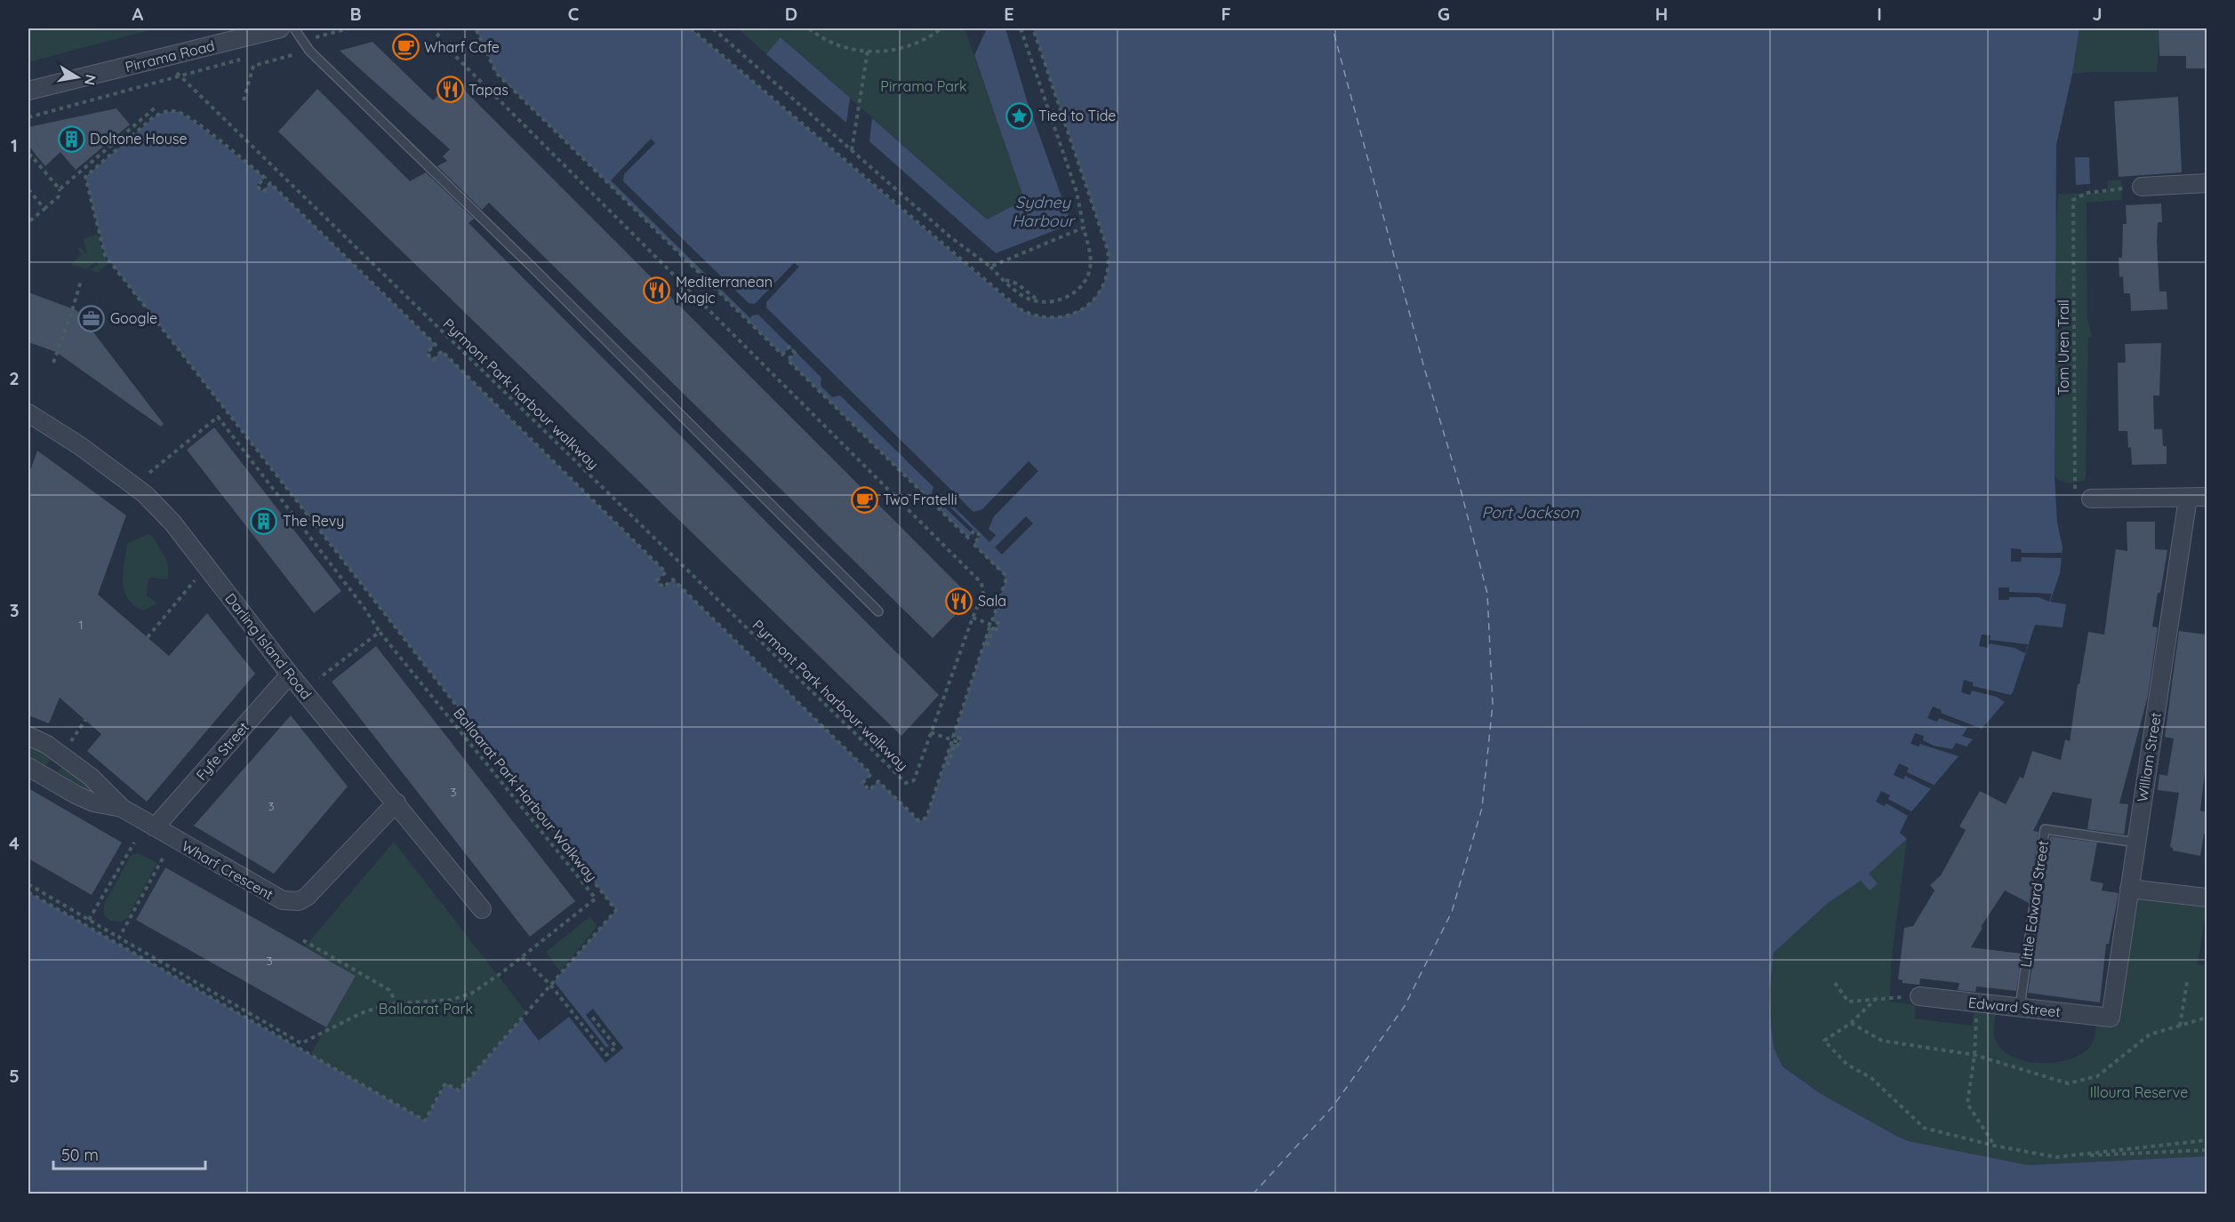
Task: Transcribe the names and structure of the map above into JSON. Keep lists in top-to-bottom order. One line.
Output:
{"streets":{"street":["Pirrama Road","Darling Island Road","Fyfe Street","William Street","Wharf Crescent","Edward Street"],"lane":["Little Edward Street"],"path":["Tom Uren Trail","Pyrmont Park harbour walkway","Ballaarat Park Harbour Walkway"]},"crossings":[["Pirrama Road","Pyrmont Park harbour walkway"],["Darling Island Road","Fyfe Street"],["Darling Island Road","Wharf Crescent"],["Fyfe Street","Wharf Crescent"],["William Street","Little Edward Street"],["William Street","Edward Street"],["Little Edward Street","Edward Street"]],"water":["Sydney Harbour","Port Jackson"],"parks":["Pirrama Park","Ballaarat Park","Illoura Reserve"],"places":{"cafe":["Wharf Cafe","Two Fratelli"],"restaurant":["Tapas","Mediterranean Magic","Sala"],"place":["Tied to Tide"],"building":["Doltone House","The Revy"],"office":["Google"]},"house_numbers":["1","3","3","3"],"scale_bar":"50 m","north":"right","grid":{"columns":["A","B","C","D","E","F","G","H","I","J"],"rows":["1","2","3","4","5"]}}
